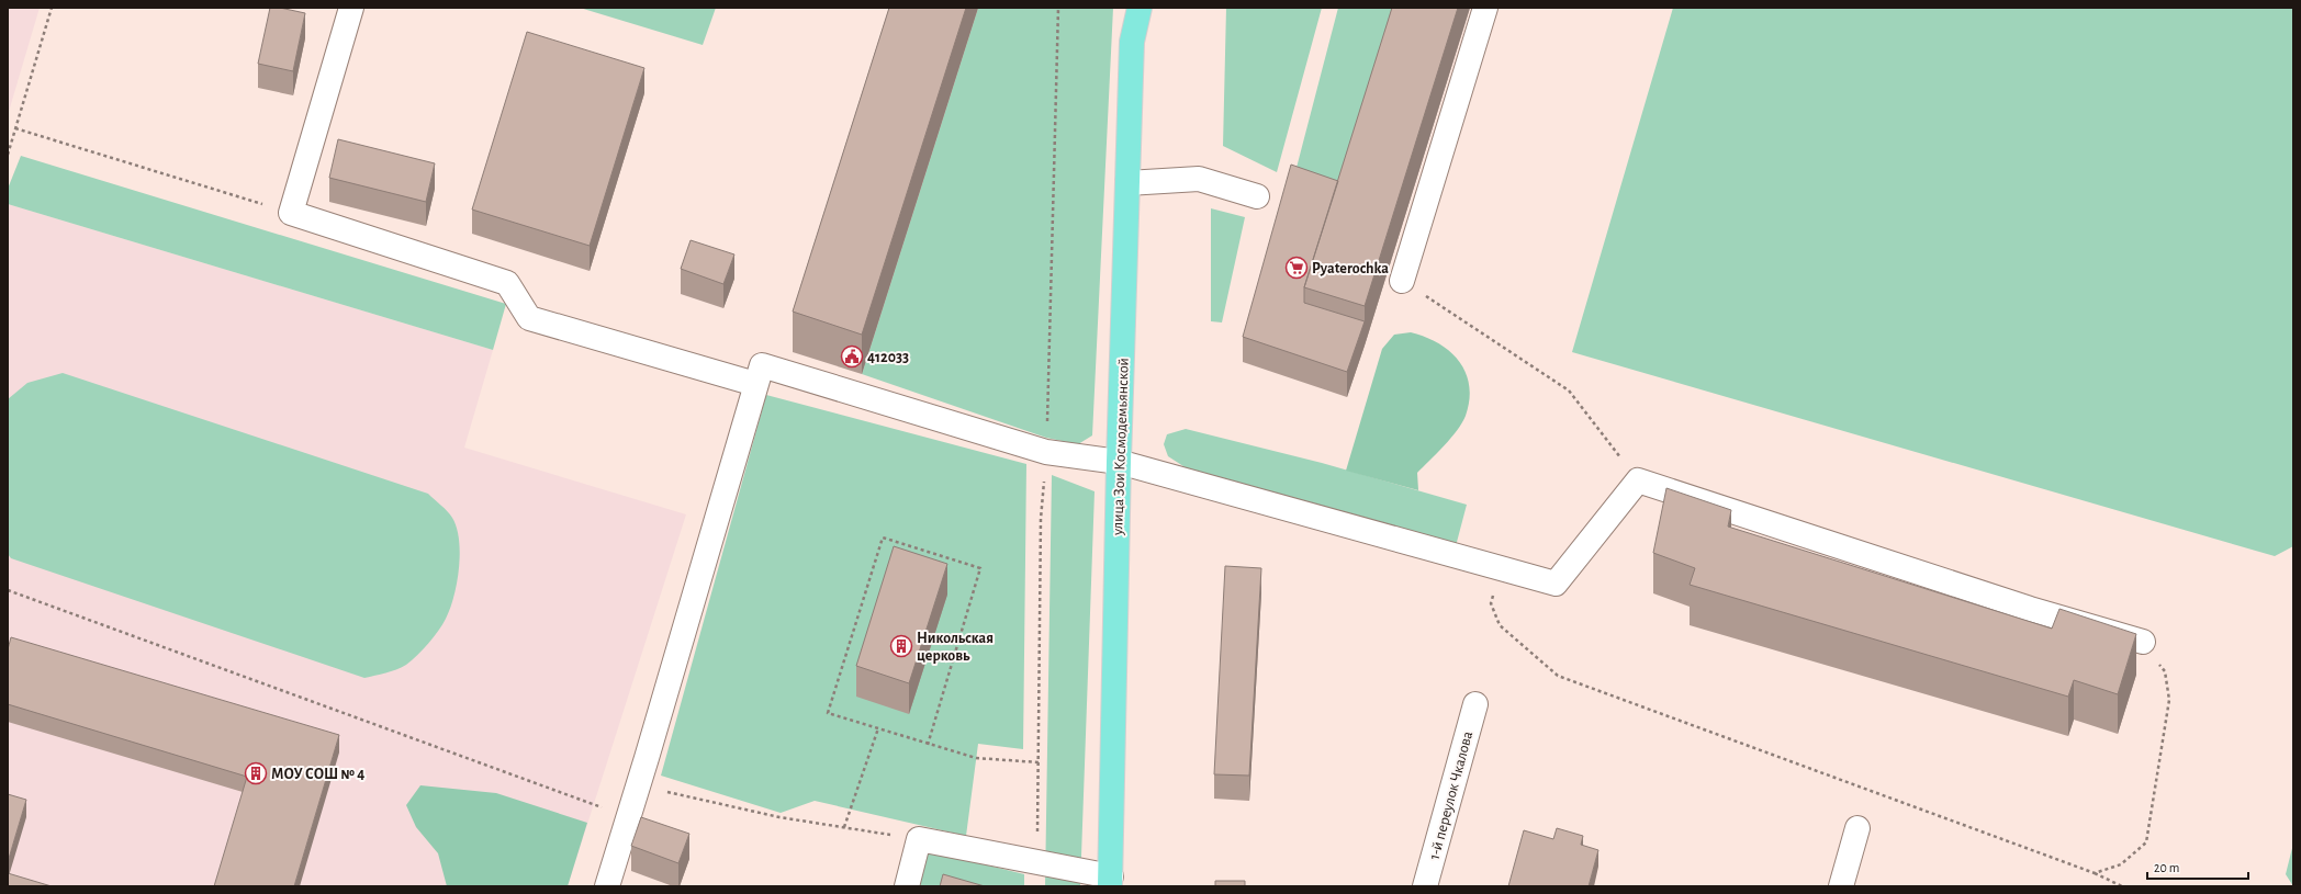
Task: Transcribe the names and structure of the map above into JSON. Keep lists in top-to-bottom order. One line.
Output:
{"streets":{"main road":["улица Зои Космодемьянской"],"street":["1-й переулок Чкалова"]},"places":{"supermarket":["Pyaterochka"],"public building":["412033"],"building":["Никольская церковь","МОУ СОШ № 4"]},"scale_bar":"20 m"}
